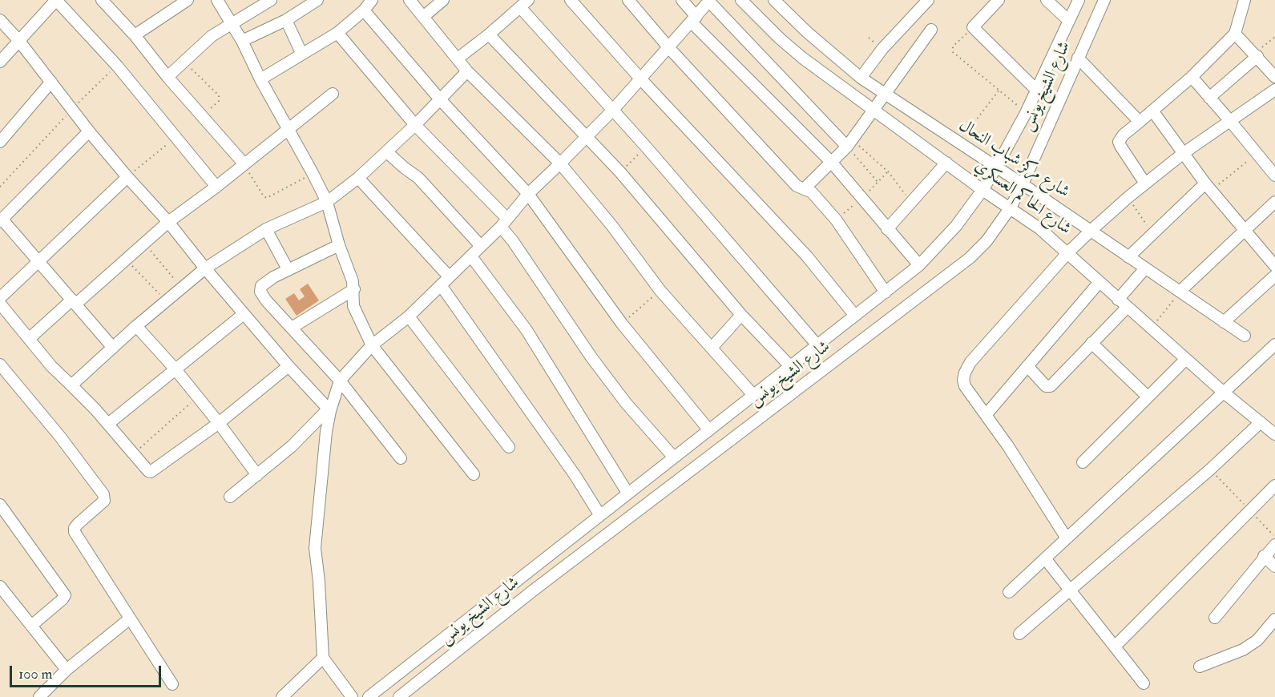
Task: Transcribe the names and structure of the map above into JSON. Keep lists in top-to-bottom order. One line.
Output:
{"streets":{"street":["شارع الشيخ يونس","شارع مركز شباب النحال","شارع الحاكم العسكري"]},"crossings":[["شارع الشيخ يونس","شارع مركز شباب النحال"],["شارع الشيخ يونس","شارع الحاكم العسكري"]],"scale_bar":"100 m"}
